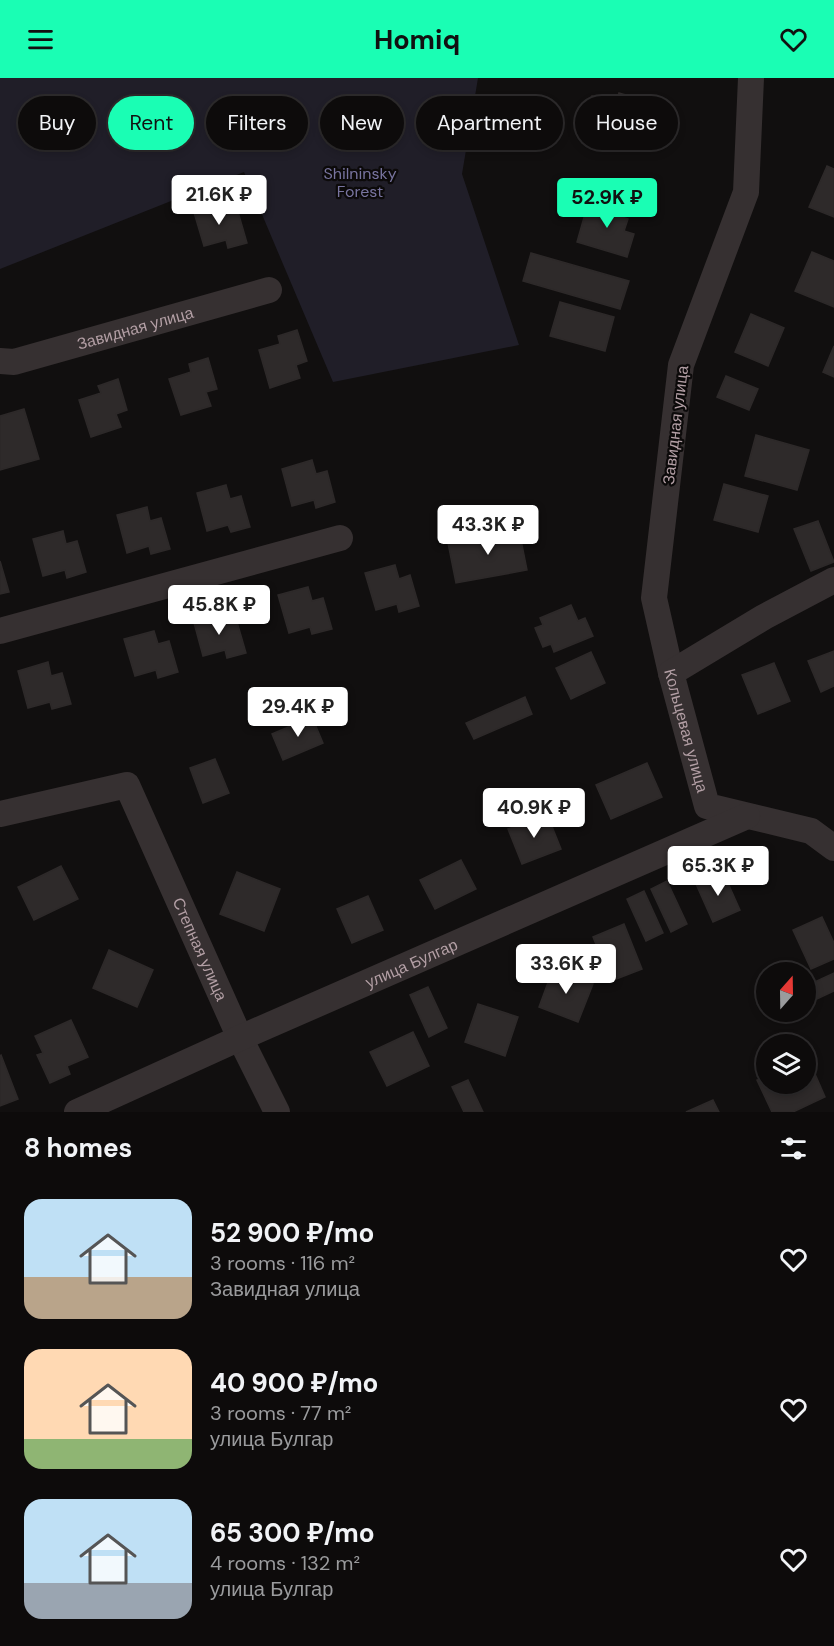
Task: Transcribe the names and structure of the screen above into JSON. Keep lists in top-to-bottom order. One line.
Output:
{"streets":{"street":["Завидная улица","Кольцевая улица","Степная улица","улица Булгар"]},"crossings":[["Завидная улица","Кольцевая улица"],["Кольцевая улица","улица Булгар"],["Степная улица","улица Булгар"]],"parks":["Shilninsky Forest"],"north":"top","page":{"header":"Homiq","chip":["Buy","Rent","Filters","New","Apartment","House"],"price":["21.6K ₽","52.9K ₽","43.3K ₽","45.8K ₽","29.4K ₽","40.9K ₽","65.3K ₽","33.6K ₽"],"heading":"8 homes","list":[{"name":"52 900 ₽/mo","note":"3 rooms · 116 m² · Завидная улица"},{"name":"40 900 ₽/mo","note":"3 rooms · 77 m² · улица Булгар"},{"name":"65 300 ₽/mo","note":"4 rooms · 132 m² · улица Булгар"}]}}
